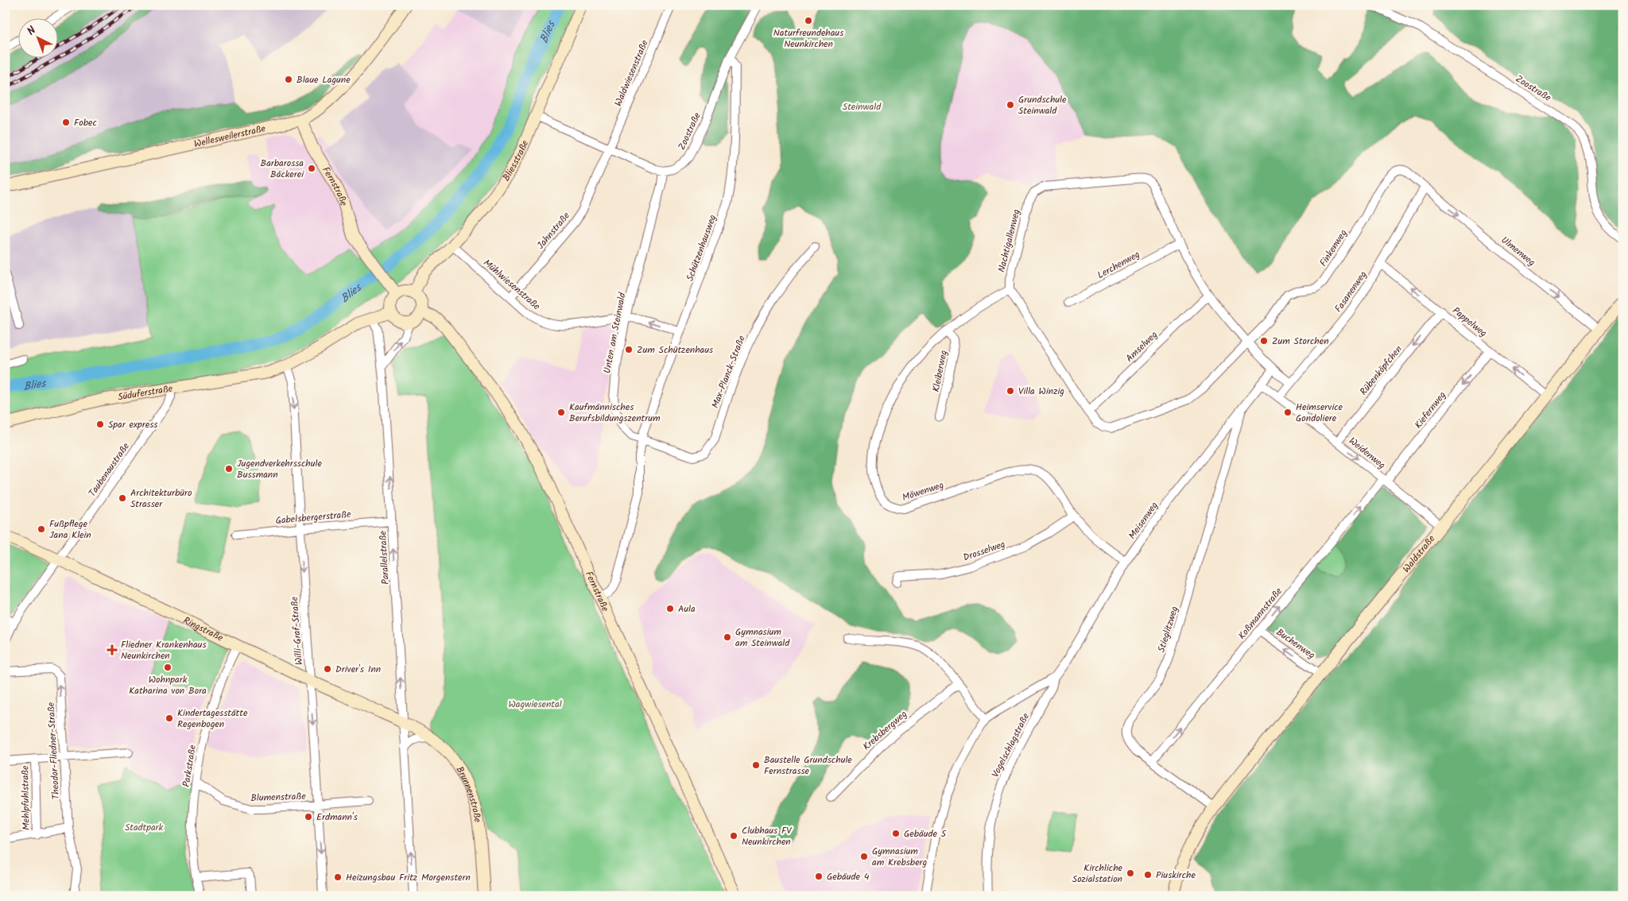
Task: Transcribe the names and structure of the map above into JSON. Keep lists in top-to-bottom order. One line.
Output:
{"streets":{"street":["Waldwiesenstraße","Zoostraße","Wellesweilerstraße","Bliesstraße","Fernstraße","Jahnstraße","Nachtigallenweg","Schützenhausweg","Finkenweg","Ulmenweg","Lerchenweg","Mühlwiesenstraße","Fasanenweg","Pappelweg","Unten am Steinwald","Amselweg","Rübenköpfchen","Kleiberweg","Max-Planck-Straße","Süduferstraße","Kiefernweg","Weidenweg","Taubenaustraße","Möwenweg","Gabelsbergerstraße","Meisenweg","Drosselweg","Waldstraße","Parallelstraße","Koßmannstraße","Ringstraße","Stieglitzweg","Willi-Graf-Straße","Buchenweg","Krebsbergweg","Vogelschlagstraße","Theodor-Fliedner-Straße","Parkstraße","Brunnenstraße","Blumenstraße","Mehlpfuhlstraße"]},"crossings":[["Waldwiesenstraße","Jahnstraße"],["Zoostraße","Schützenhausweg"],["Zoostraße","Unten am Steinwald"],["Wellesweilerstraße","Fernstraße"],["Bliesstraße","Fernstraße"],["Bliesstraße","Mühlwiesenstraße"],["Jahnstraße","Mühlwiesenstraße"],["Nachtigallenweg","Finkenweg"],["Nachtigallenweg","Lerchenweg"],["Nachtigallenweg","Fasanenweg"],["Nachtigallenweg","Amselweg"],["Nachtigallenweg","Möwenweg"],["Nachtigallenweg","Meisenweg"],["Schützenhausweg","Mühlwiesenstraße"],["Schützenhausweg","Unten am Steinwald"],["Schützenhausweg","Max-Planck-Straße"],["Finkenweg","Ulmenweg"],["Finkenweg","Fasanenweg"],["Ulmenweg","Fasanenweg"],["Ulmenweg","Waldstraße"],["Mühlwiesenstraße","Unten am Steinwald"],["Fasanenweg","Pappelweg"],["Fasanenweg","Weidenweg"],["Pappelweg","Rübenköpfchen"],["Pappelweg","Kiefernweg"],["Pappelweg","Waldstraße"],["Unten am Steinwald","Max-Planck-Straße"],["Rübenköpfchen","Weidenweg"],["Kleiberweg","Möwenweg"],["Süduferstraße","Taubenaustraße"],["Süduferstraße","Willi-Graf-Straße"],["Kiefernweg","Weidenweg"],["Kiefernweg","Koßmannstraße"],["Weidenweg","Meisenweg"],["Weidenweg","Waldstraße"],["Weidenweg","Koßmannstraße"],["Taubenaustraße","Ringstraße"],["Möwenweg","Meisenweg"],["Möwenweg","Drosselweg"],["Gabelsbergerstraße","Parallelstraße"],["Gabelsbergerstraße","Willi-Graf-Straße"],["Meisenweg","Stieglitzweg"],["Meisenweg","Vogelschlagstraße"],["Waldstraße","Stieglitzweg"],["Waldstraße","Buchenweg"],["Parallelstraße","Ringstraße"],["Parallelstraße","Brunnenstraße"],["Koßmannstraße","Stieglitzweg"],["Koßmannstraße","Buchenweg"],["Ringstraße","Willi-Graf-Straße"],["Ringstraße","Parkstraße"],["Ringstraße","Brunnenstraße"],["Willi-Graf-Straße","Blumenstraße"],["Parkstraße","Blumenstraße"]],"one_way":["Ulmenweg","Pappelweg","Rübenköpfchen","Kiefernweg","Parallelstraße","Koßmannstraße","Willi-Graf-Straße","Buchenweg"],"water":["Blies"],"parks":["Steinwald","Wagwiesental","Stadtpark"],"places":{"other":["Naturfreundehaus Neunkirchen","Blaue Lagune","Grundschule Steinwald","Fobec","Barbarossa Bäckerei","Zum Storchen","Zum Schützenhaus","Villa Winzig","Kaufmännisches Berufsbildungszentrum","Heimservice Gondoliere","Spar express","Jugendverkehrsschule Bussmann","Architekturbüro Strasser","Fußpflege Jana Klein","Aula","Gymnasium am Steinwald","Wohnpark Katharina von Bora","Driver's Inn","Kindertagesstätte Regenbogen","Baustelle Grundschule Fernstrasse","Erdmann's","Gebäude 5","Clubhaus FV Neunkirchen","Gymnasium am Krebsberg","Kirchliche Sozialstation","Piuskirche","Gebäude 4","Heizungsbau Fritz Morgenstern"],"health":["Fliedner Krankenhaus Neunkirchen"]},"north":"top left"}
